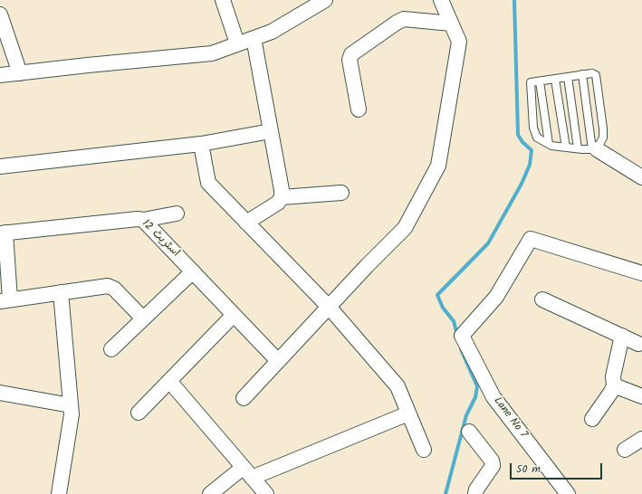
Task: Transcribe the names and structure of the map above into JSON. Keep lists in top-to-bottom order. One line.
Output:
{"streets":{"street":["اسٹریٹ 12","Lane No 7"]},"scale_bar":"50 m"}
